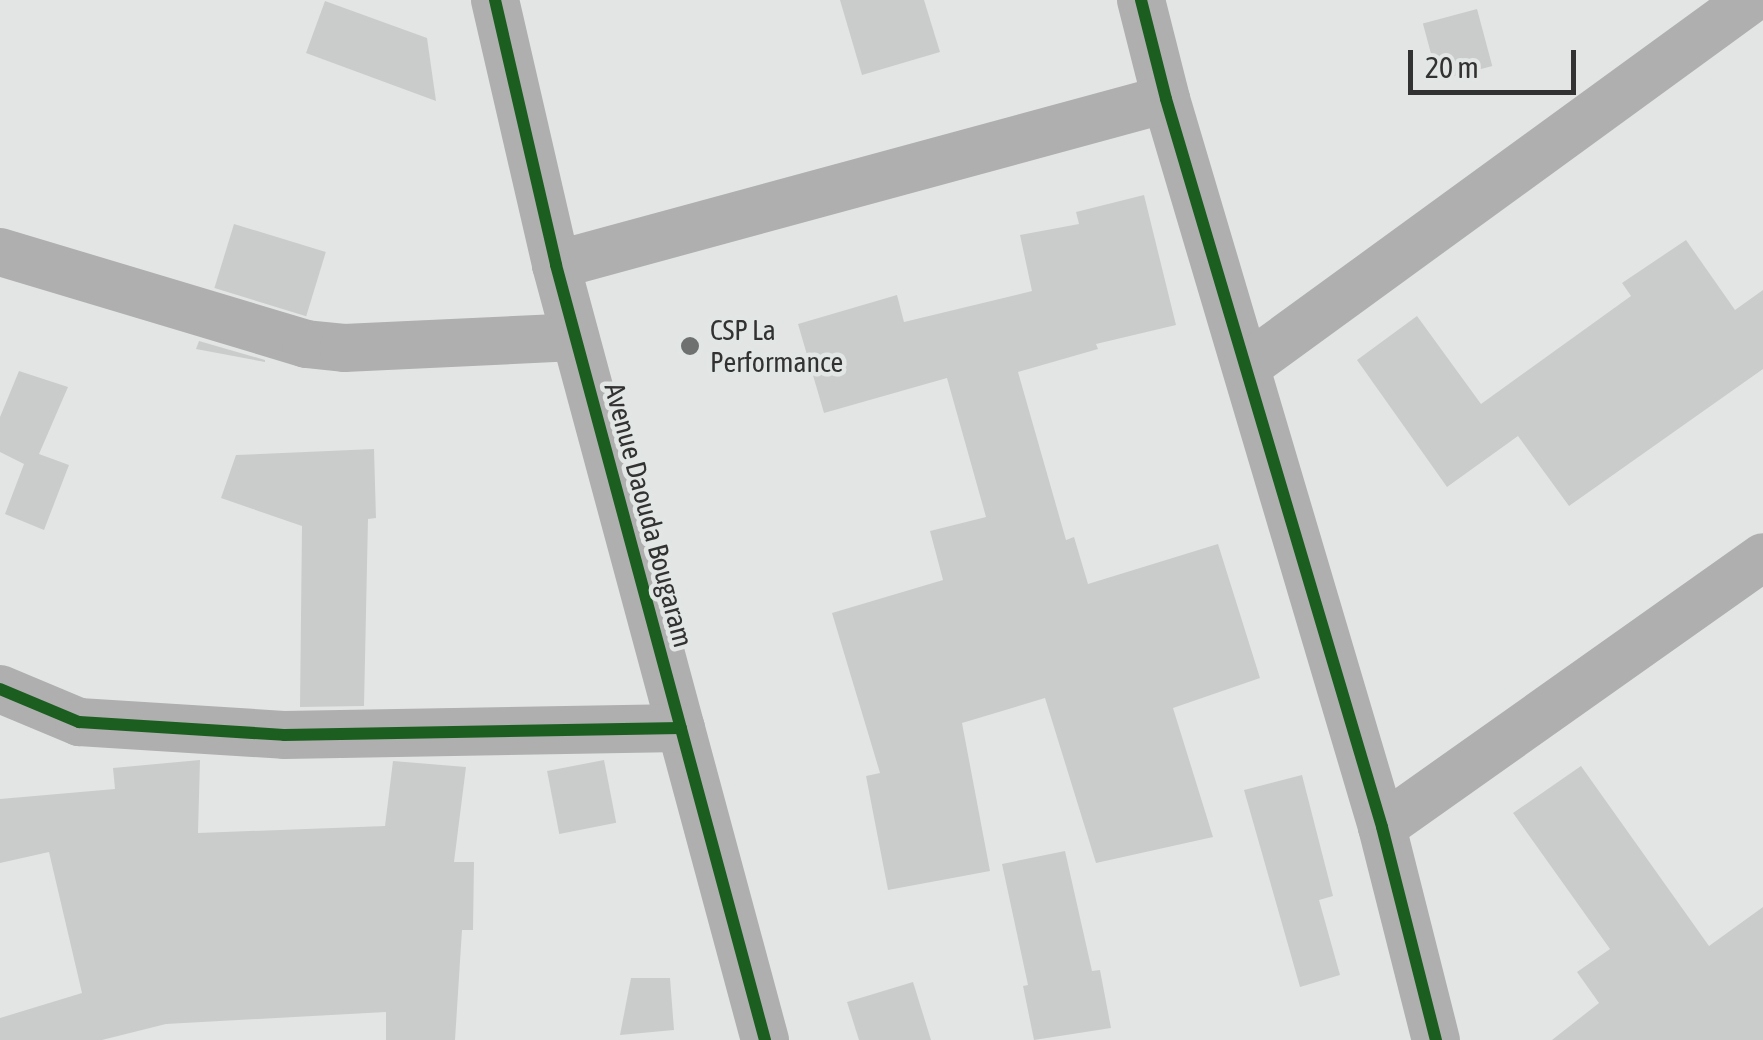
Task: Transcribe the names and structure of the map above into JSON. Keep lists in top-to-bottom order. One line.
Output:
{"streets":{"street":["Avenue Daouda Bougaram"]},"places":["CSP La Performance"],"scale_bar":"20 m"}
